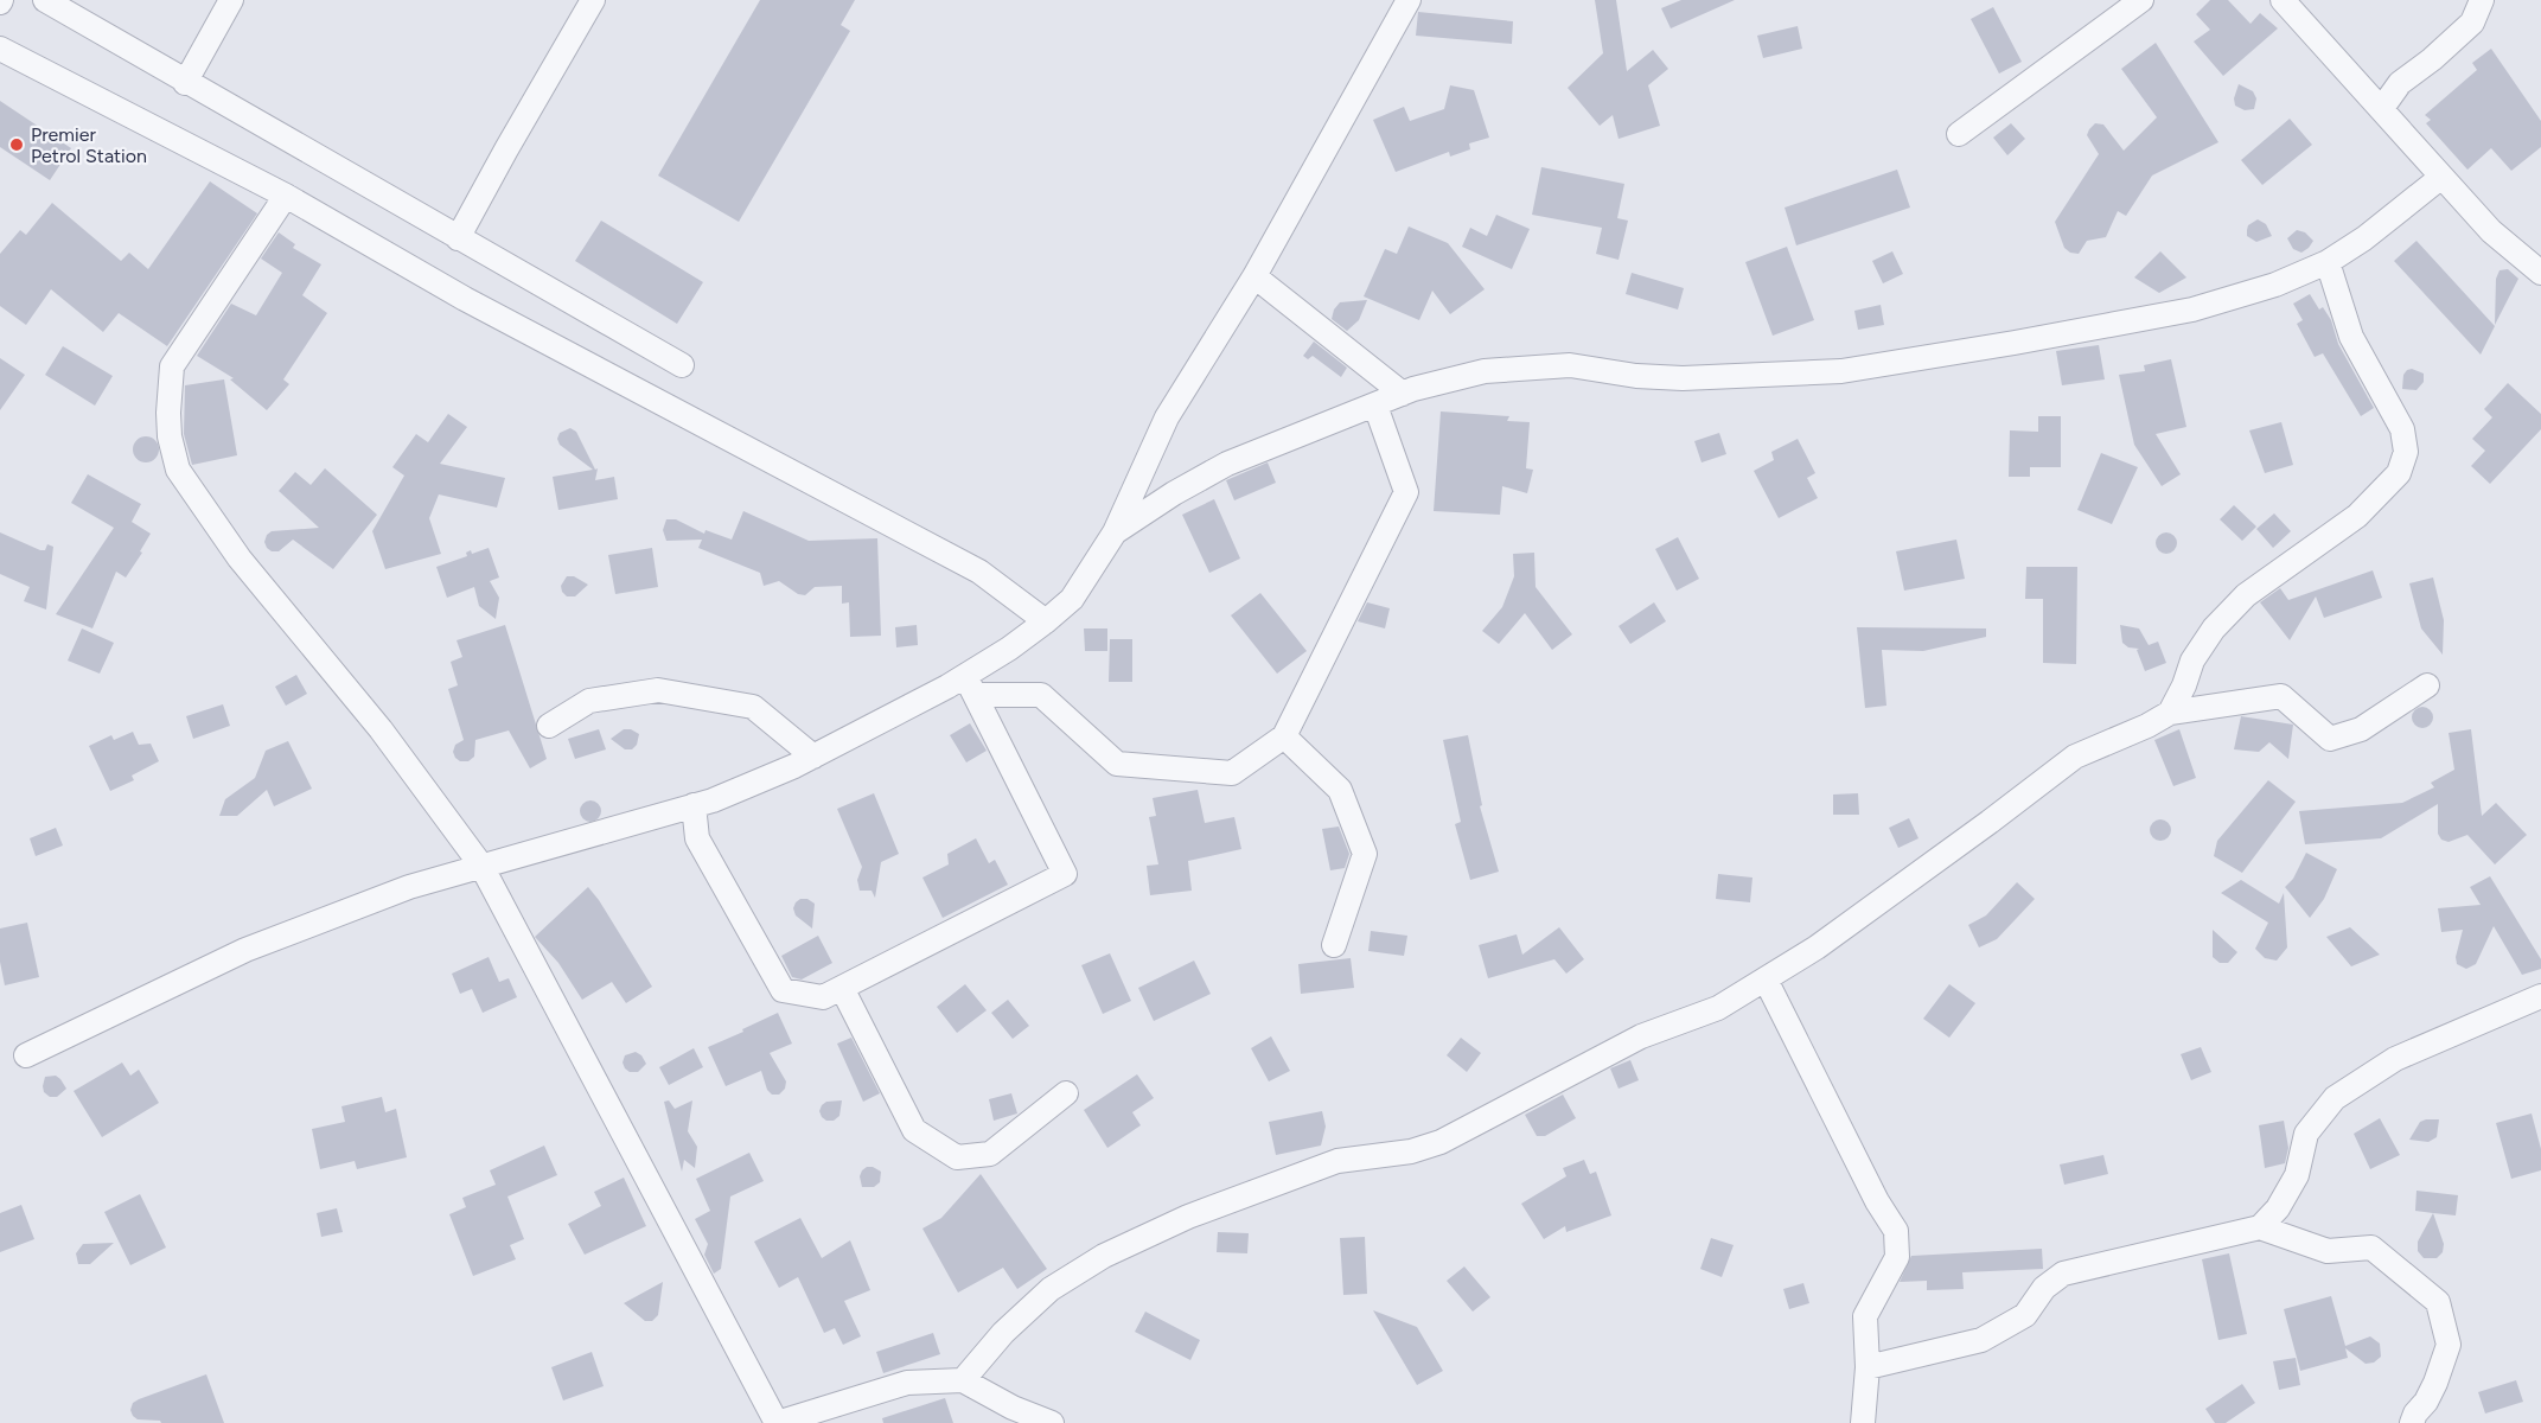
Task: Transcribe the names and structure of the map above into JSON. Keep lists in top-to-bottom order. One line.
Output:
{"places":["Premier Petrol Station"]}
